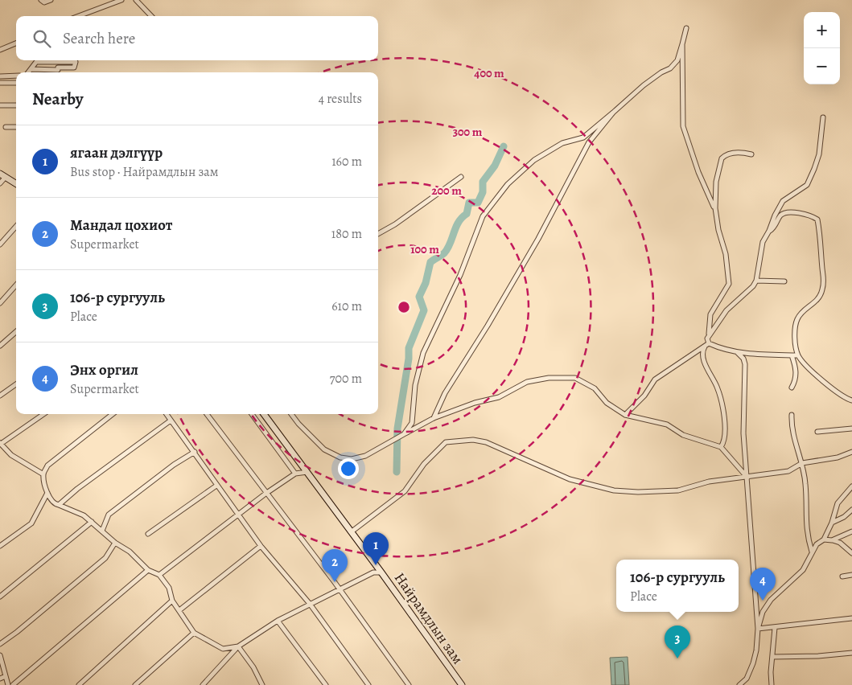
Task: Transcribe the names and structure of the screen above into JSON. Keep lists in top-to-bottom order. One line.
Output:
{"streets":{"main road":["Найрамдлын зам"]},"page":{"map_buttons":["+","−"],"search":"Search here","heading":["Nearby","4 results"],"list":[{"mark":"1","name":"ягаан дэлгүүр","note":"Bus stop · Найрамдлын зам","value":"160 m"},{"mark":"2","name":"Мандал цохиот","note":"Supermarket","value":"180 m"},{"mark":"3","name":"106-р сургууль","note":"Place","value":"610 m"},{"mark":"4","name":"Энх оргил","note":"Supermarket","value":"700 m"}],"pins":["1","2","4","3"],"popup":["106-р сургууль","Place"]},"rings":["400 m","300 m","200 m","100 m"]}
